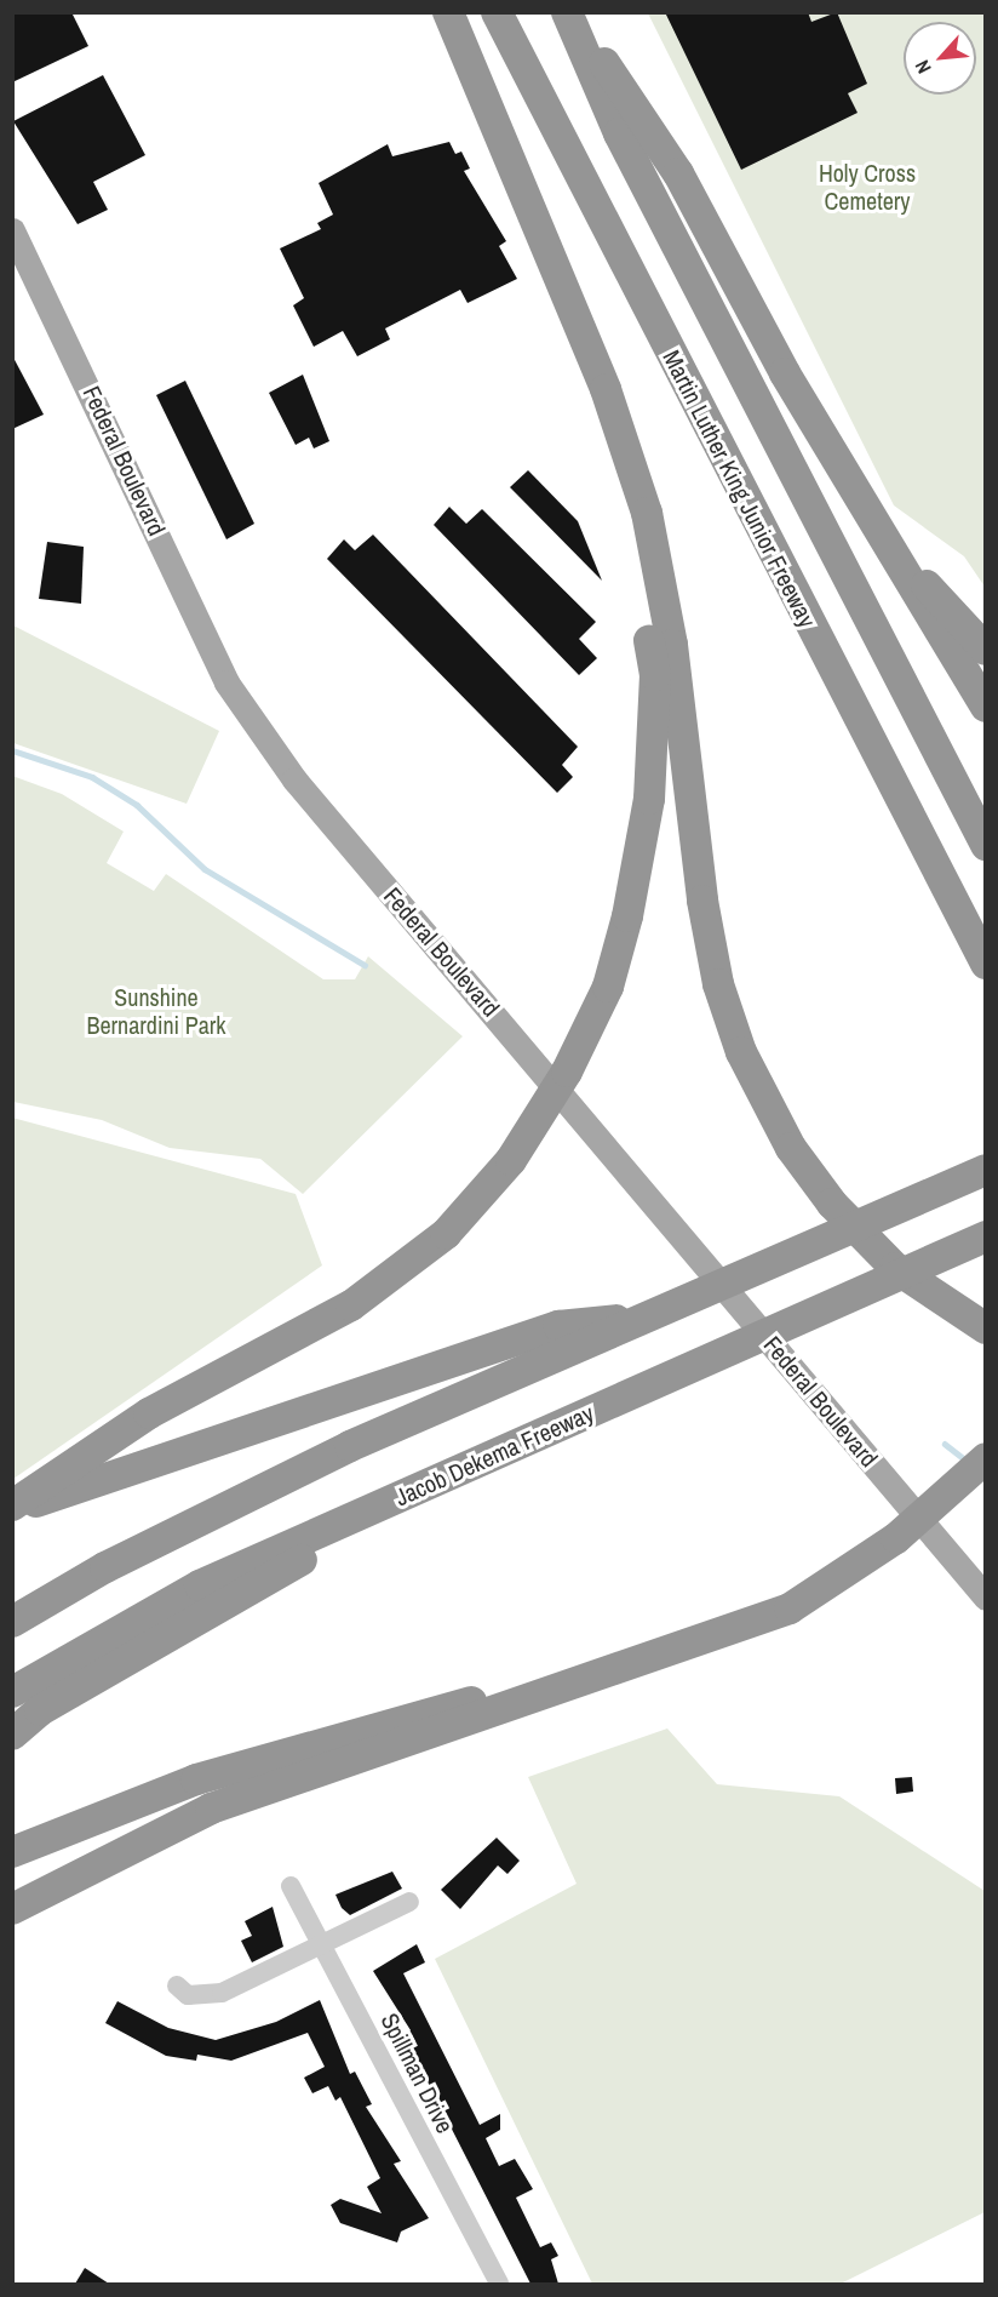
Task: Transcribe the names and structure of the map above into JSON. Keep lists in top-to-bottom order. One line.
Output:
{"streets":{"highway":["Martin Luther King Junior Freeway","Jacob Dekema Freeway"],"main road":["Federal Boulevard"],"street":["Spillman Drive"]},"parks":["Holy Cross Cemetery","Sunshine Bernardini Park"],"north":"bottom left"}
